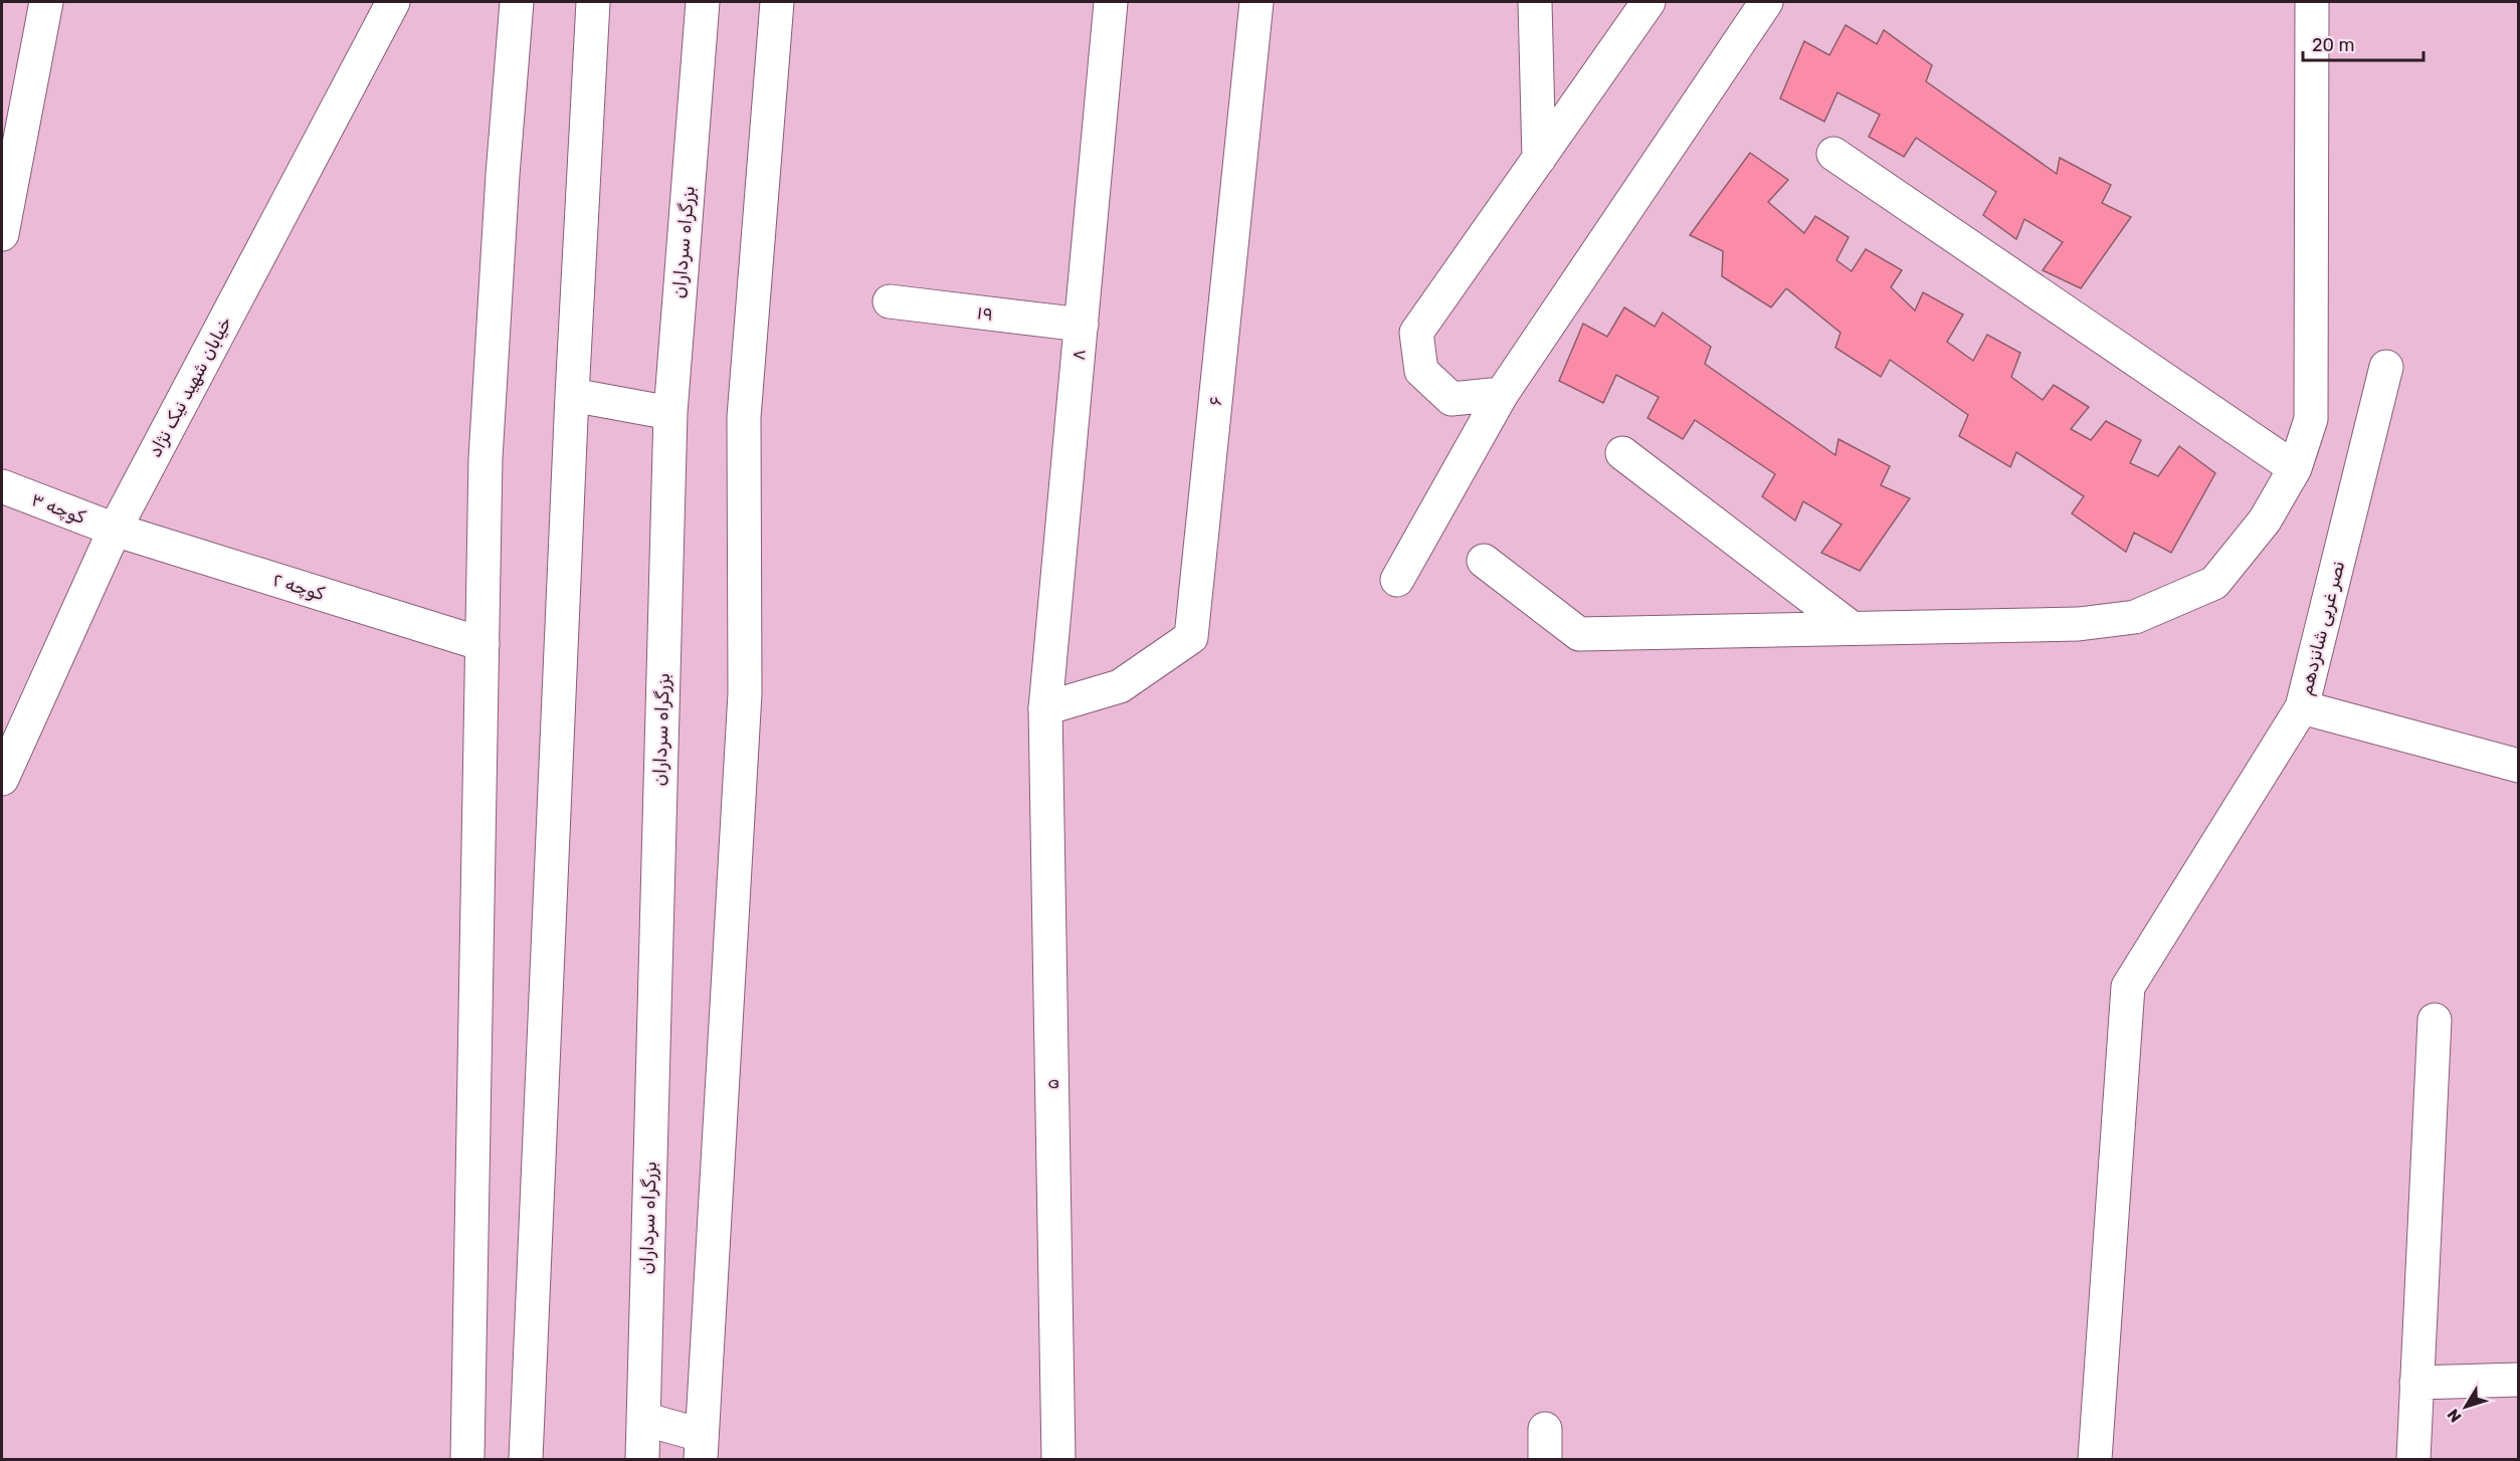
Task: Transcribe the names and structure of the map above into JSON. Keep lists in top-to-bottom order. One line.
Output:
{"streets":{"main road":["بزرگراه سرداران","۱۹","۸","خیابان شهید نیک نژاد","۶","کوچه ۳","کوچه ۲","نصر غربی شانزدهم","۵"]},"crossings":[["۱۹","۸"],["۸","۶"],["۸","۵"],["خیابان شهید نیک نژاد","کوچه ۳"],["خیابان شهید نیک نژاد","کوچه ۲"],["۶","۵"],["کوچه ۳","کوچه ۲"]],"scale_bar":"20 m","north":"bottom left"}
